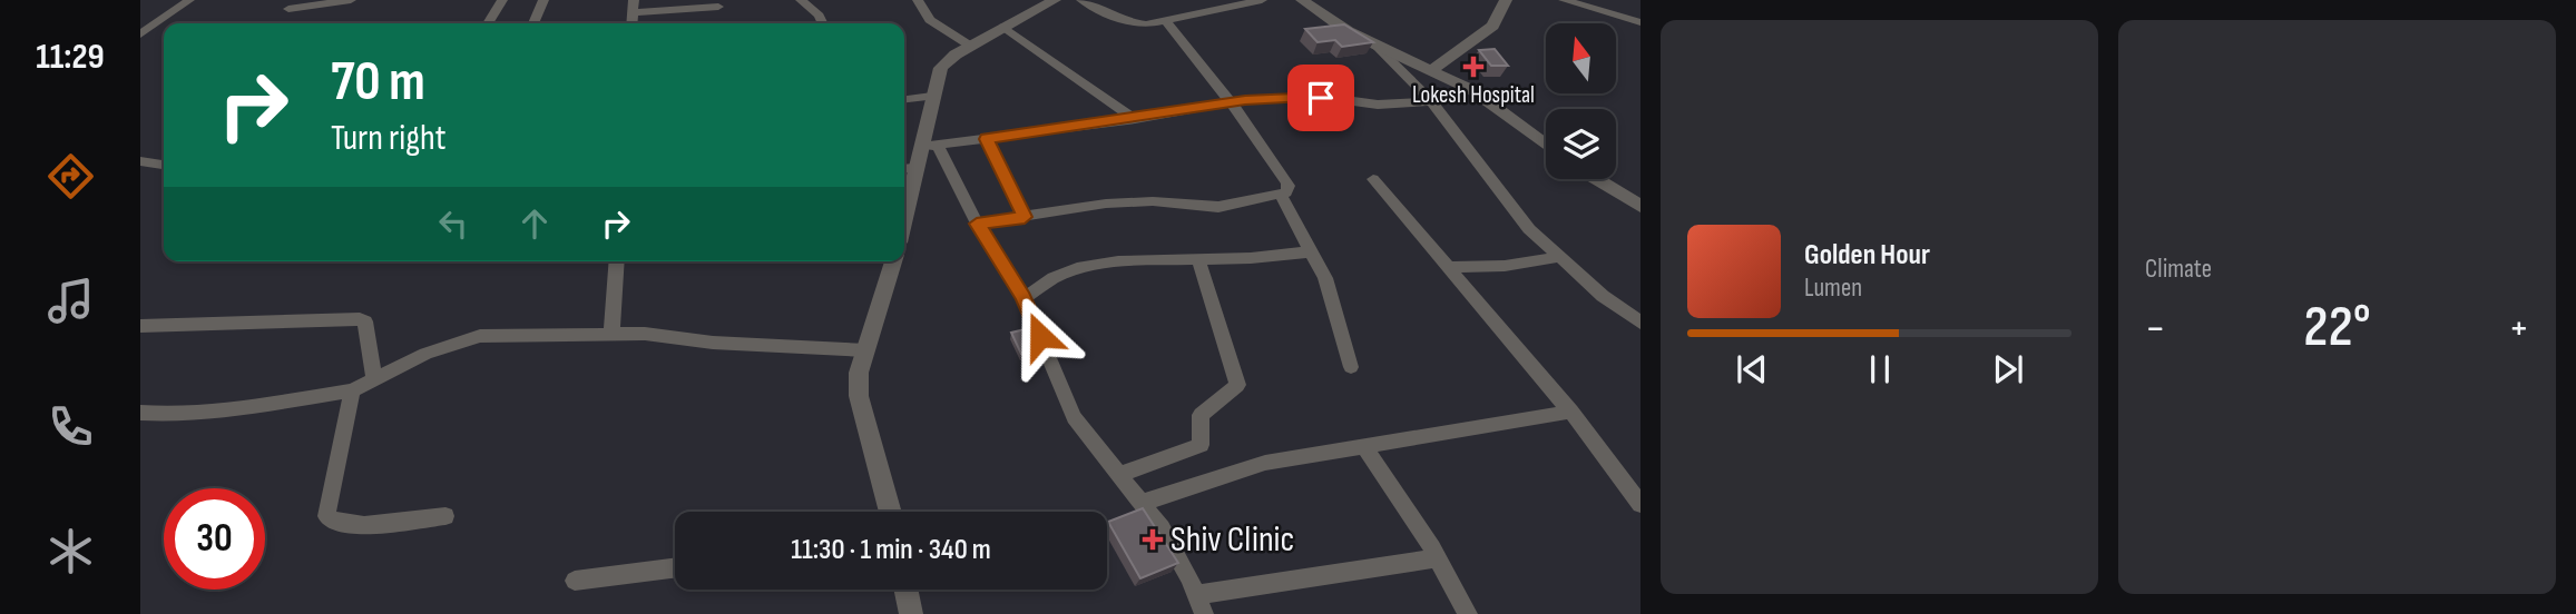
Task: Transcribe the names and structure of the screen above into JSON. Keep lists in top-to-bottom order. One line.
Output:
{"places":{"health":["Lokesh Hospital","Shiv Clinic"]},"north":"top","page":{"tabs":"11:29","tile":"Climate","turn":["70 m","Turn right"],"song":["Golden Hour","Lumen"],"heat":["−","22°","+"],"limit":"30","trip":"11:30 · 1 min · 340 m"}}
